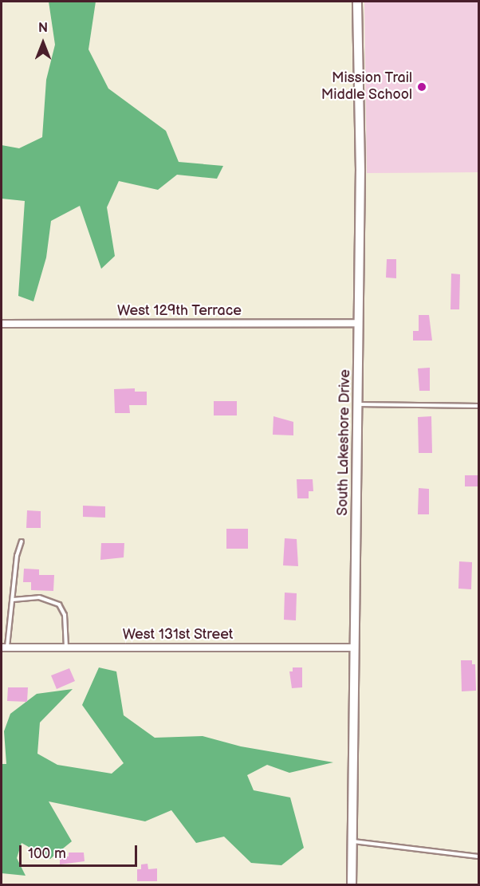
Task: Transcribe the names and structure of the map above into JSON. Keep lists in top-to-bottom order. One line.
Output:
{"streets":{"street":["West 129th Terrace","South Lakeshore Drive","West 131st Street"]},"crossings":[["West 129th Terrace","South Lakeshore Drive"],["South Lakeshore Drive","West 131st Street"]],"places":["Mission Trail Middle School"],"scale_bar":"100 m","north":"top"}
